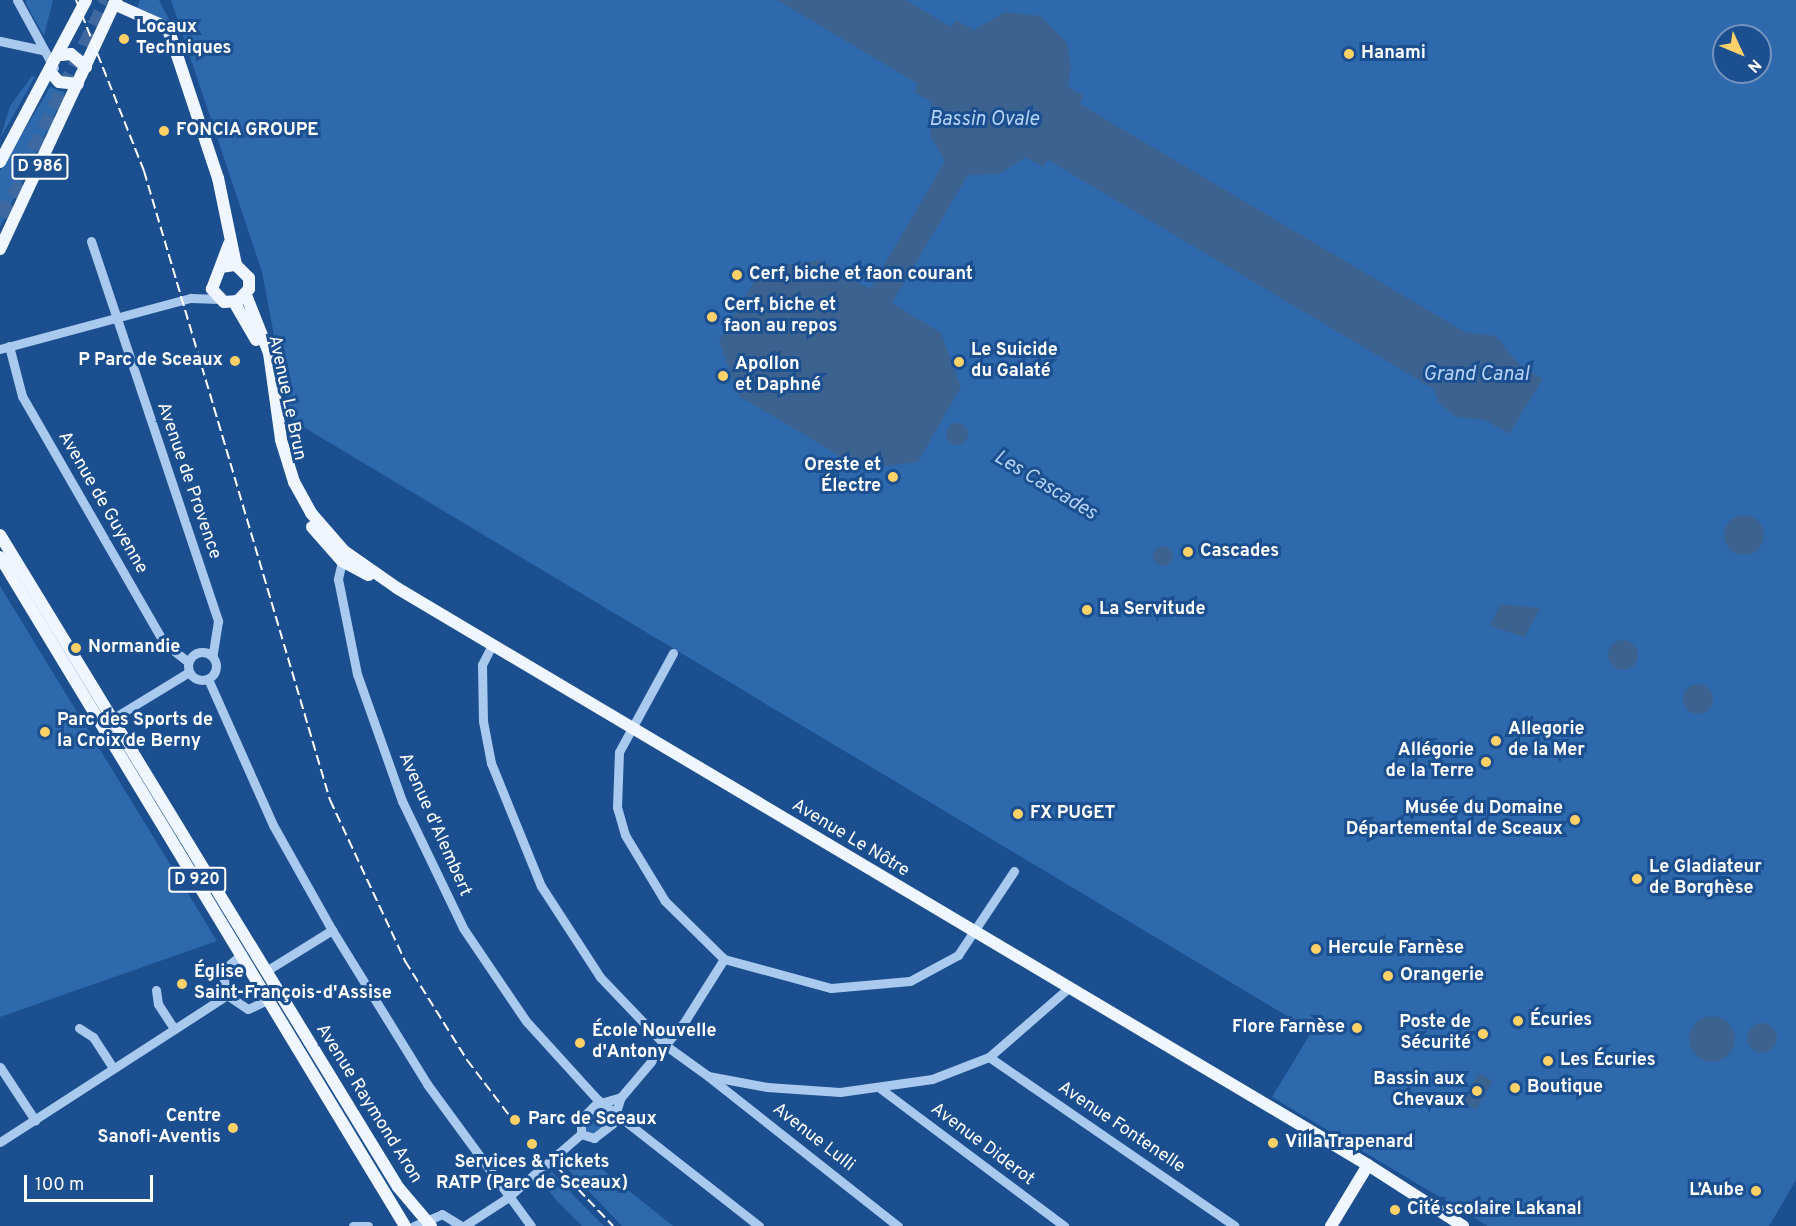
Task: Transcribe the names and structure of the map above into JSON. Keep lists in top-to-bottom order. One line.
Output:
{"streets":{"main road":["D 986","Avenue Le Brun","Avenue Le Nôtre","D 920","Avenue Raymond Aron"],"street":["Avenue de Provence","Avenue de Guyenne","Avenue d'Alembert","Avenue Fontenelle","Avenue Lulli","Avenue Diderot"]},"crossings":[["Avenue Le Brun","Avenue d'Alembert"],["Avenue Le Brun","Avenue Le Nôtre"],["Avenue de Provence","Avenue de Guyenne"],["Avenue d'Alembert","Avenue Le Nôtre"],["Avenue Le Nôtre","Avenue Lulli"]],"water":["Bassin Ovale","Grand Canal","Les Cascades"],"places":["Locaux Techniques","Hanami","FONCIA GROUPE","Cerf, biche et faon courant","Cerf, biche et faon au repos","P Parc de Sceaux","Le Suicide du Galaté","Apollon et Daphné","Oreste et Électre","Cascades","La Servitude","Normandie","Parc des Sports de la Croix de Berny","Allegorie de la Mer","Allégorie de la Terre","FX PUGET","Musée du Domaine Départemental de Sceaux","Le Gladiateur de Borghèse","Hercule Farnèse","Orangerie","Église Saint-François-d'Assise","Écuries","Flore Farnèse","Poste de Sécurité","École Nouvelle d'Antony","Les Écuries","Boutique","Bassin aux Chevaux","Parc de Sceaux","Centre Sanofi-Aventis","Villa Trapenard","Services & Tickets RATP (Parc de Sceaux)","L’Aube","Cité scolaire Lakanal"],"scale_bar":"100 m","north":"bottom right"}
